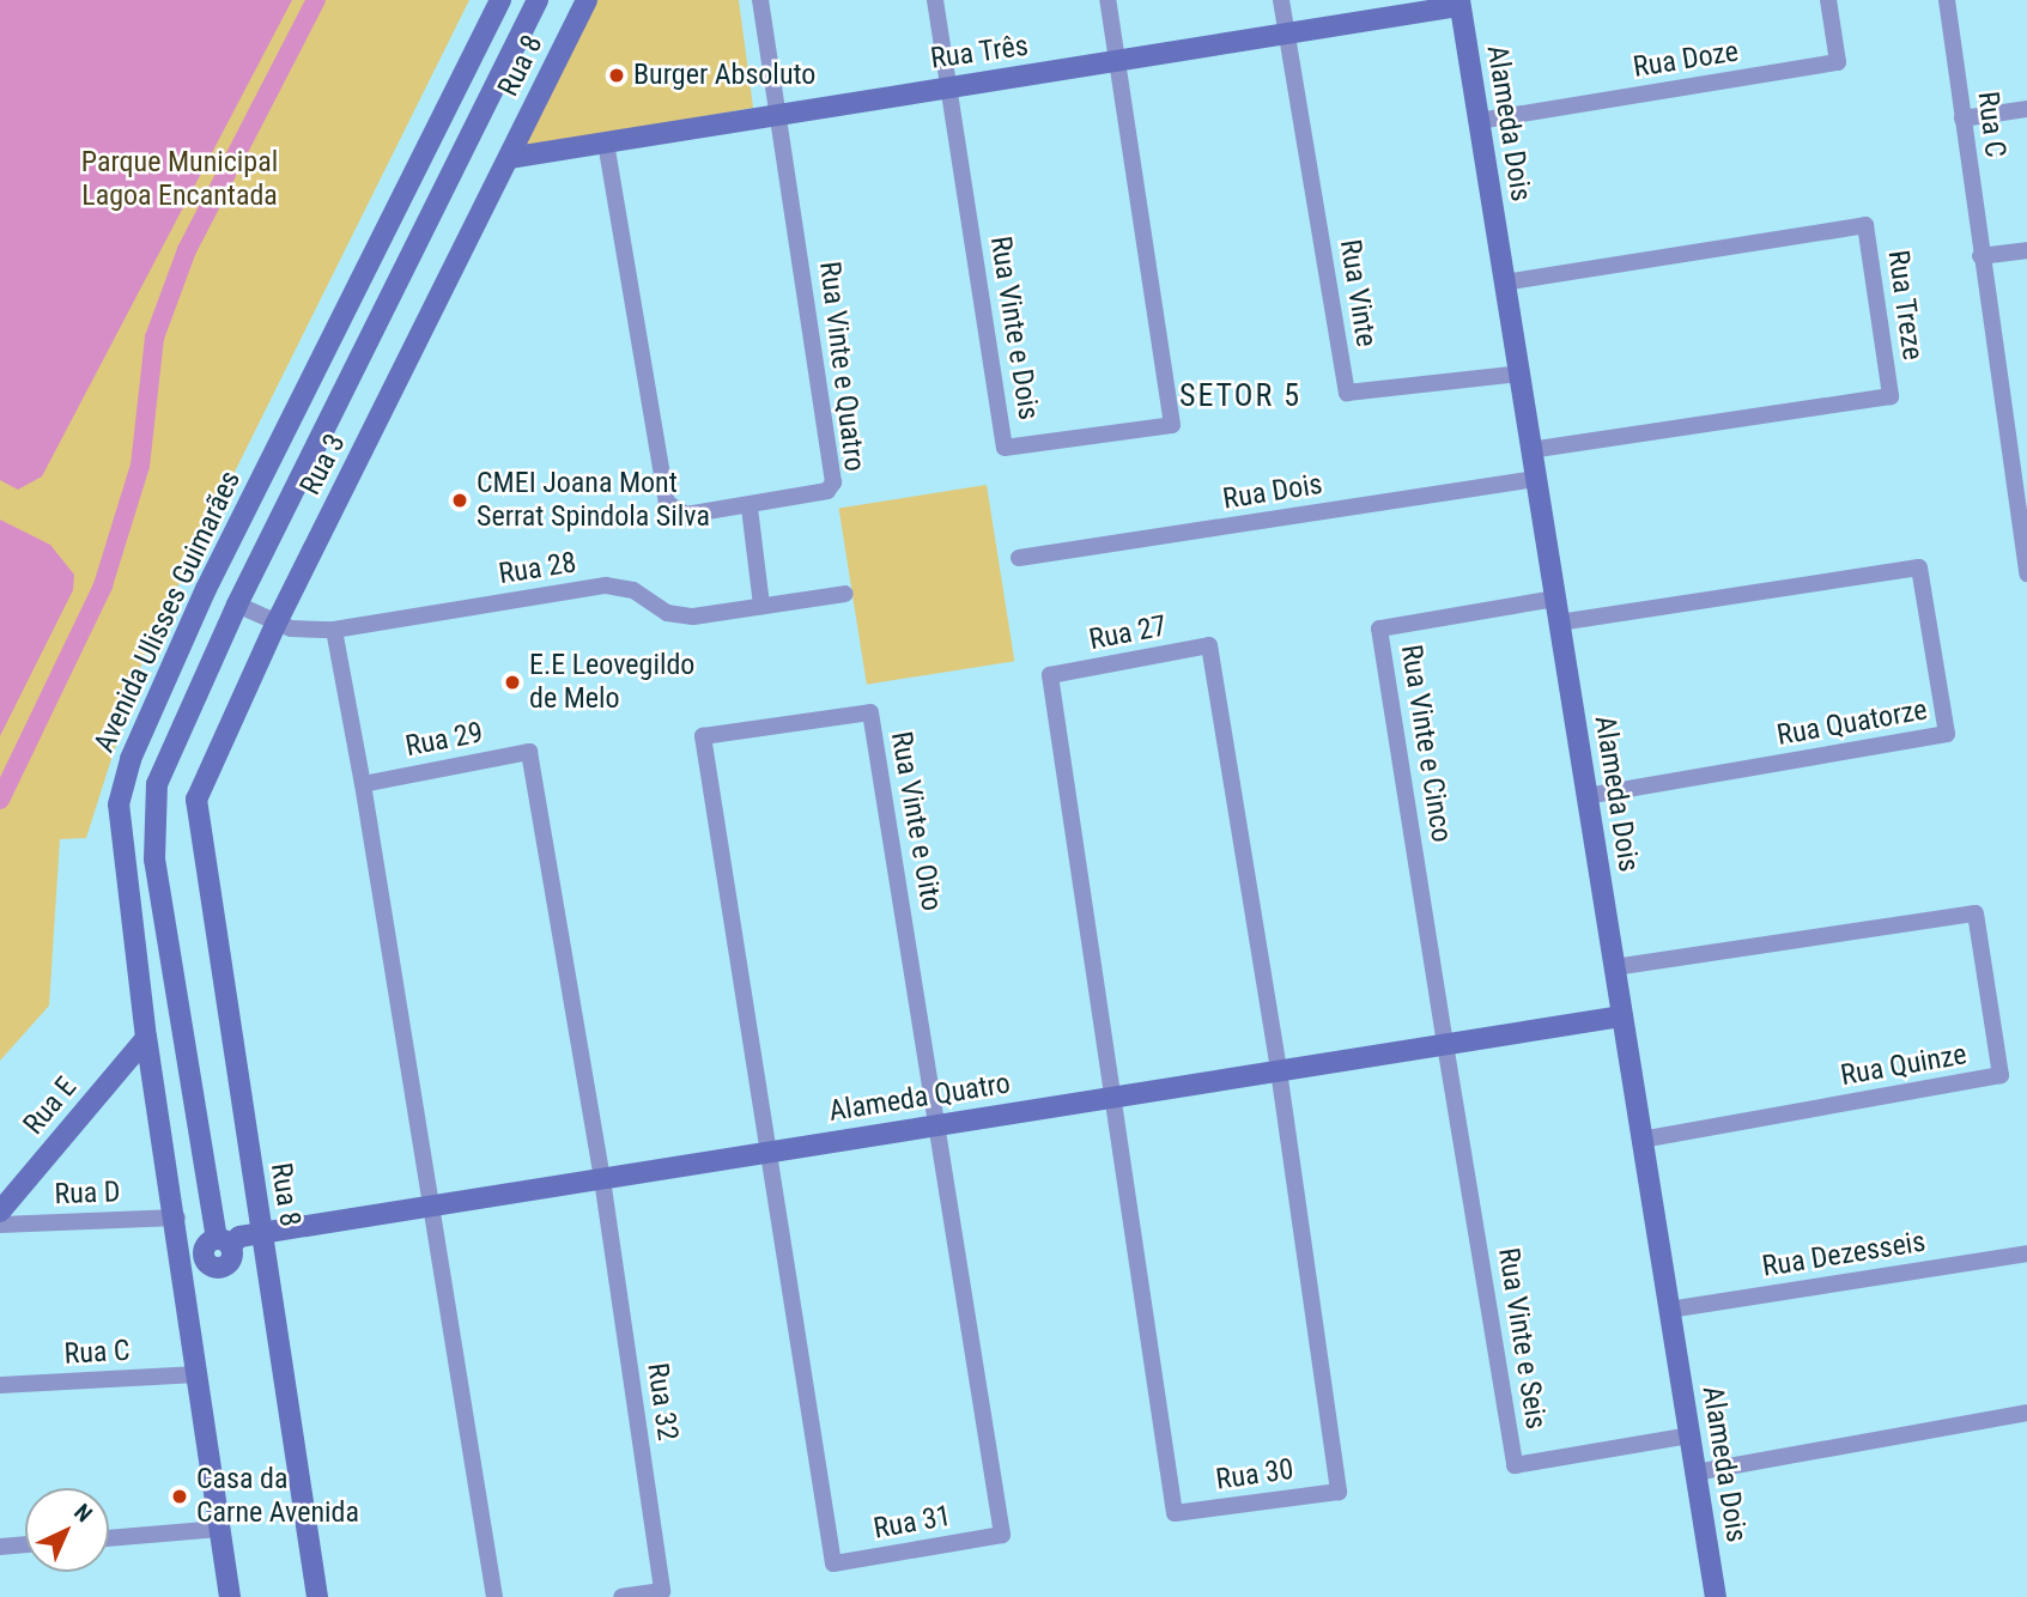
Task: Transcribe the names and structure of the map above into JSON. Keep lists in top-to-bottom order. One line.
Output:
{"streets":{"main road":["Rua Três","Rua 8","Alameda Dois","Rua 3","Avenida Ulisses Guimarães","Alameda Quatro","Rua E"],"street":["Rua Doze","Rua C","Rua Vinte","Rua Treze","Rua Vinte e Dois","Rua Vinte e Quatro","Rua Dois","Rua 28","Rua 27","Rua Quatorze","Rua 29","Rua Vinte e Cinco","Rua Vinte e Oito","Rua Quinze","Rua D","Rua Dezesseis","Rua Vinte e Seis","Rua 32","Rua 30","Rua 31"]},"crossings":[["Rua Três","Rua 8"],["Rua Três","Alameda Dois"],["Rua Três","Rua Vinte"],["Rua Três","Rua Vinte e Dois"],["Rua Três","Rua Vinte e Quatro"],["Rua Três","Rua 3"],["Rua Doze","Alameda Dois"],["Rua 8","Rua 3"],["Rua 8","Alameda Quatro"],["Alameda Dois","Rua Vinte"],["Alameda Dois","Rua Treze"],["Alameda Dois","Rua Dois"],["Alameda Dois","Rua Quatorze"],["Alameda Dois","Rua Vinte e Cinco"],["Alameda Dois","Rua Quinze"],["Alameda Dois","Alameda Quatro"],["Alameda Dois","Rua Dezesseis"],["Alameda Dois","Rua Vinte e Seis"],["Rua C","Avenida Ulisses Guimarães"],["Rua 3","Rua 28"],["Rua 28","Avenida Ulisses Guimarães"],["Avenida Ulisses Guimarães","Alameda Quatro"],["Avenida Ulisses Guimarães","Rua E"],["Avenida Ulisses Guimarães","Rua D"],["Rua 27","Alameda Quatro"],["Rua 27","Rua 30"],["Rua 29","Alameda Quatro"],["Rua 29","Rua 32"],["Rua Vinte e Cinco","Alameda Quatro"],["Rua Vinte e Cinco","Rua Vinte e Seis"],["Rua Vinte e Oito","Alameda Quatro"],["Rua Vinte e Oito","Rua 31"],["Alameda Quatro","Rua Vinte e Seis"],["Alameda Quatro","Rua 32"],["Alameda Quatro","Rua 30"],["Alameda Quatro","Rua 31"]],"districts":["SETOR 5"],"parks":["Parque Municipal Lagoa Encantada"],"places":["Burger Absoluto","CMEI Joana Mont Serrat Spindola Silva","E.E Leovegildo de Melo","Casa da Carne Avenida"],"north":"top right"}
